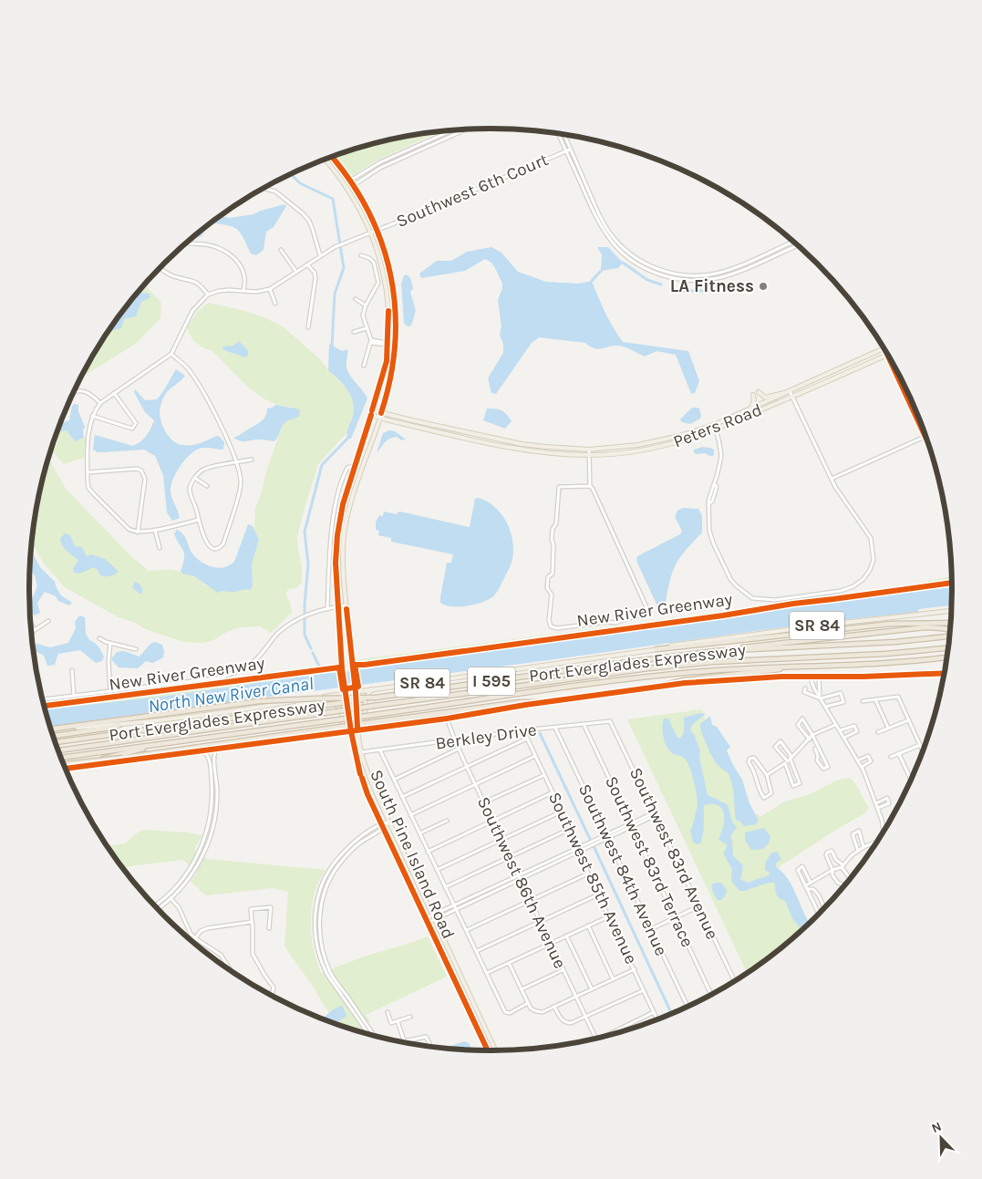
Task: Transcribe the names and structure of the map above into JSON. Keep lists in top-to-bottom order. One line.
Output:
{"streets":{"highway":["Port Everglades Expressway","I 595"],"main road":["Peters Road","SR 84","South Pine Island Road"],"street":["Southwest 6th Court","Berkley Drive","Southwest 83rd Avenue","Southwest 83rd Terrace","Southwest 84th Avenue","Southwest 85th Avenue","Southwest 86th Avenue"],"cycle path":["New River Greenway"]},"crossings":[["Southwest 6th Court","South Pine Island Road"],["Peters Road","South Pine Island Road"],["SR 84","South Pine Island Road"],["SR 84","Southwest 86th Avenue"],["Berkley Drive","Southwest 83rd Avenue"],["Berkley Drive","South Pine Island Road"],["Berkley Drive","Southwest 83rd Terrace"],["Berkley Drive","Southwest 84th Avenue"],["Berkley Drive","Southwest 85th Avenue"],["Berkley Drive","Southwest 86th Avenue"]],"water":["North New River Canal"],"places":["LA Fitness"],"north":"top left"}
